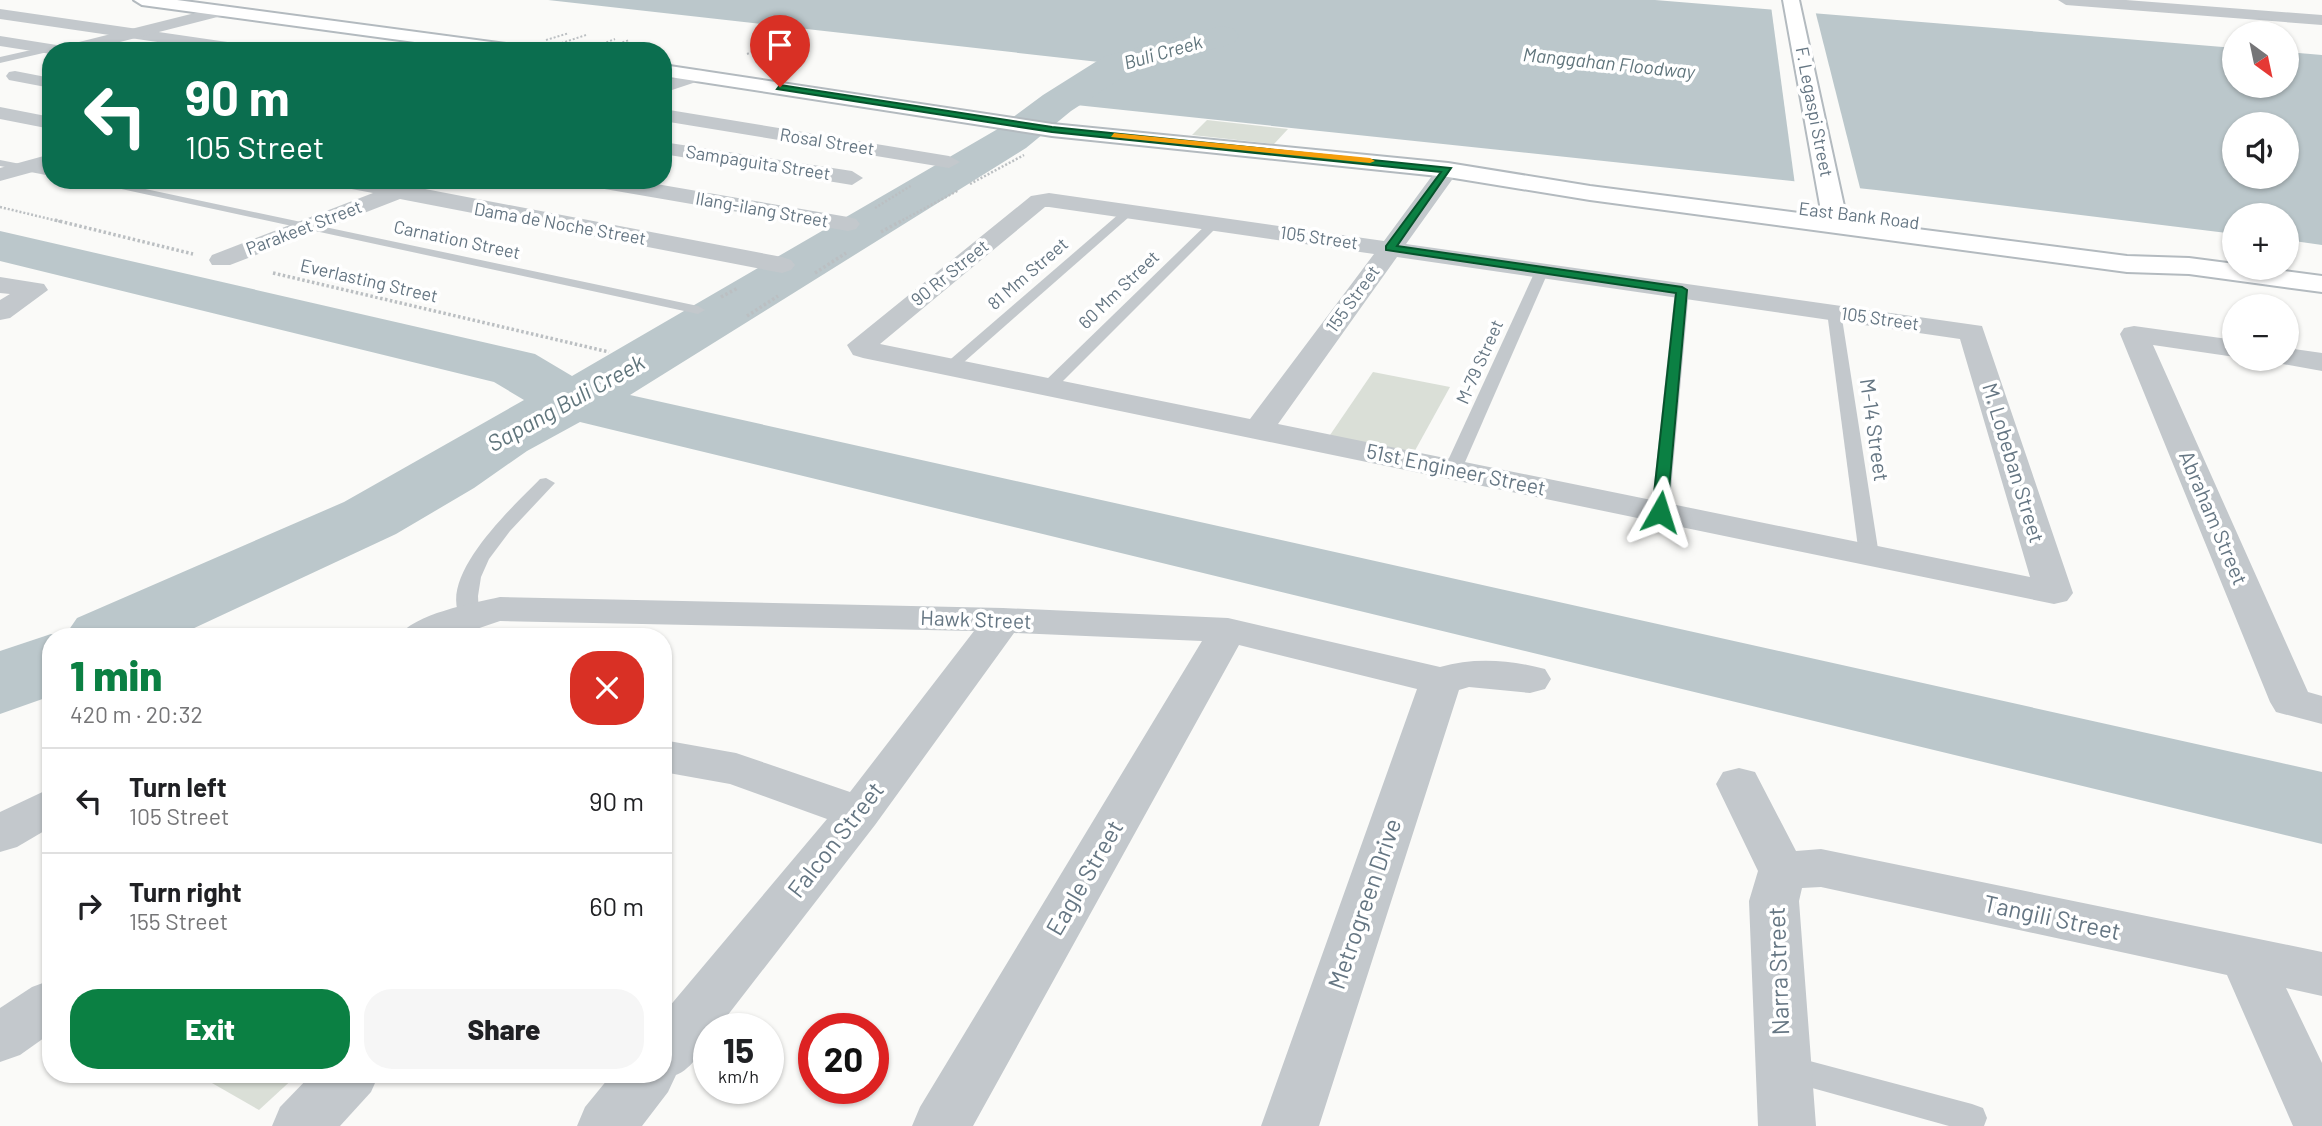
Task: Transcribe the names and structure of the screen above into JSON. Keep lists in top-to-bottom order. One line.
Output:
{"streets":{"main road":["F. Legaspi Street","East Bank Road"],"street":["Rosal Street","Sampaguita Street","Ilang-ilang Street","Dama de Noche Street","Parakeet Street","105 Street","90 Rr Street","155 Street","M. Lobeban Street","51st Engineer Street","Abraham Street","Hawk Street","Falcon Street","Eagle Street","Metrogreen Drive","Tangili Street","Narra Street"],"lane":["Carnation Street","81 Mm Street","60 Mm Street","M-79 Street","M-14 Street"],"path":["Everlasting Street"]},"crossings":[["F. Legaspi Street","East Bank Road"],["East Bank Road","155 Street"],["Dama de Noche Street","Parakeet Street"],["Parakeet Street","Carnation Street"],["Parakeet Street","Everlasting Street"],["105 Street","90 Rr Street"],["105 Street","81 Mm Street"],["105 Street","60 Mm Street"],["105 Street","155 Street"],["105 Street","M-79 Street"],["105 Street","M-14 Street"],["105 Street","M. Lobeban Street"],["90 Rr Street","51st Engineer Street"],["81 Mm Street","51st Engineer Street"],["60 Mm Street","51st Engineer Street"],["155 Street","51st Engineer Street"],["M-79 Street","51st Engineer Street"],["M-14 Street","51st Engineer Street"],["M. Lobeban Street","51st Engineer Street"],["Hawk Street","Falcon Street"],["Hawk Street","Eagle Street"],["Hawk Street","Metrogreen Drive"],["Tangili Street","Narra Street"]],"water":["Buli Creek","Manggahan Floodway","Sapang Buli Creek"],"north":"bottom right","page":{"map_buttons":["+","−"],"turn":["90 m","105 Street"],"heading":["1 min","420 m · 20:32"],"list":[{"name":"Turn left","note":"105 Street","value":"90 m"},{"name":"Turn right","note":"155 Street","value":"60 m"}],"buttons":["Exit","Share"],"speed":"15 km/h","limit":"20"}}
